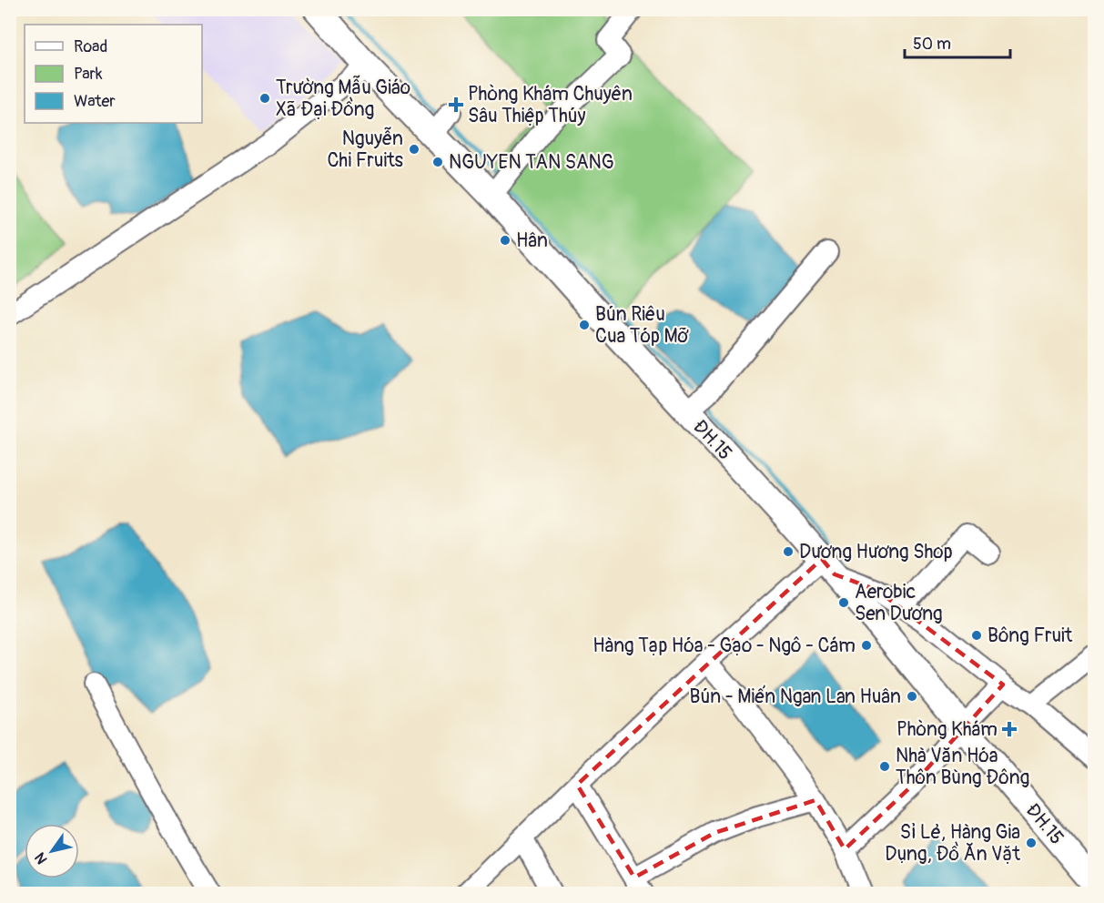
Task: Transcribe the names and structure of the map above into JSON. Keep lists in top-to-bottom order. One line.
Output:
{"streets":{"main road":["ĐH.15"]},"places":{"other":["Trường Mẫu Giáo Xã Đại Đồng","Nguyễn Chi Fruits","NGUYEN TAN SANG","Hân","Bún Riêu Cua Tóp Mỡ","Dương Hương Shop","Aerobic Sen Dương","Bông Fruit","Hàng Tạp Hóa - Gạo - Ngô - Cám","Bún - Miến Ngan Lan Huân","Nhà Văn Hóa Thôn Bùng Đông","Sỉ Lẻ, Hàng Gia Dụng, Đồ Ăn Vặt"],"health":["Phòng Khám Chuyên Sâu Thiệp Thúy","Phòng Khám"]},"legend":["Road","Park","Water"],"scale_bar":"50 m","north":"bottom left"}
